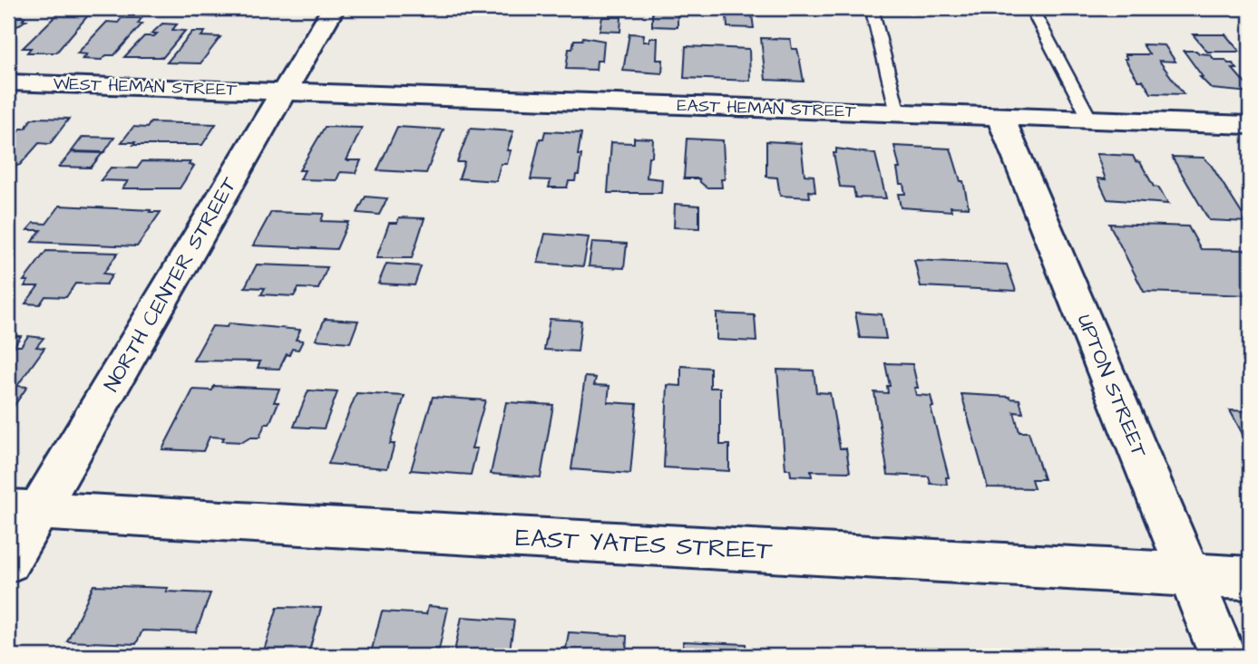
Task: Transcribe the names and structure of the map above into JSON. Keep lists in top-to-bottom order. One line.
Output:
{"streets":{"street":["WEST HEMAN STREET","EAST HEMAN STREET","NORTH CENTER STREET","UPTON STREET","EAST YATES STREET"]},"crossings":[["WEST HEMAN STREET","EAST HEMAN STREET"],["WEST HEMAN STREET","NORTH CENTER STREET"],["EAST HEMAN STREET","NORTH CENTER STREET"],["EAST HEMAN STREET","UPTON STREET"],["NORTH CENTER STREET","EAST YATES STREET"],["UPTON STREET","EAST YATES STREET"]]}
